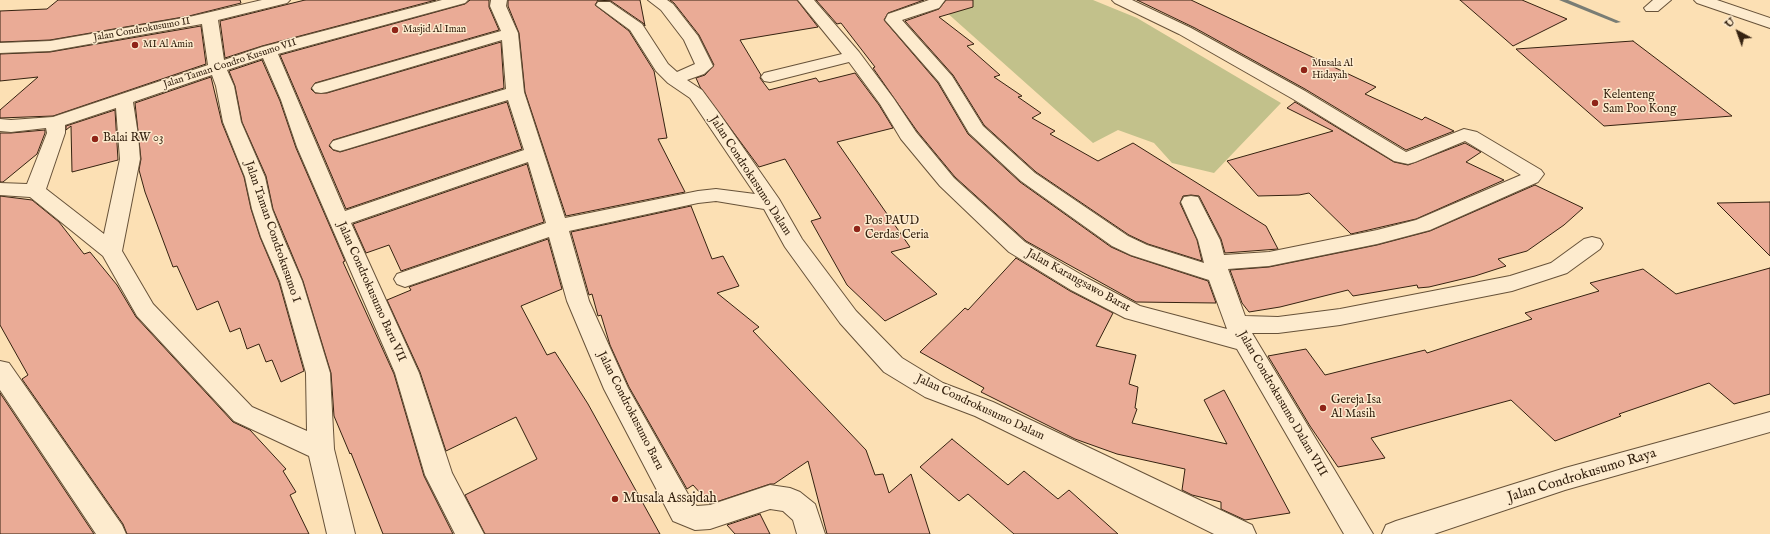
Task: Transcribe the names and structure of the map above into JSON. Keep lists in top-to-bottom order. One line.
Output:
{"streets":{"street":["Jalan Condrokusumo II","Jalan Taman Condro Kusumo VII","Jalan Condrokusumo Dalam","Jalan Taman Condrokusumo I","Jalan Karangsawo Barat","Jalan Condrokusumo Baru VII","Jalan Condrokusumo Dalam VIII","Jalan Condrokusumo Baru","Jalan Condrokusumo Raya"]},"crossings":[["Jalan Condrokusumo II","Jalan Taman Condrokusumo I"],["Jalan Taman Condro Kusumo VII","Jalan Taman Condrokusumo I"],["Jalan Taman Condro Kusumo VII","Jalan Condrokusumo Baru VII"],["Jalan Karangsawo Barat","Jalan Condrokusumo Dalam VIII"]],"places":["Masjid Al Iman","MI Al Amin","Musala Al Hidayah","Kelenteng Sam Poo Kong","Balai RW 03","Pos PAUD Cerdas Ceria","Gereja Isa Al Masih","Musala Assajdah"],"north":"top left"}
